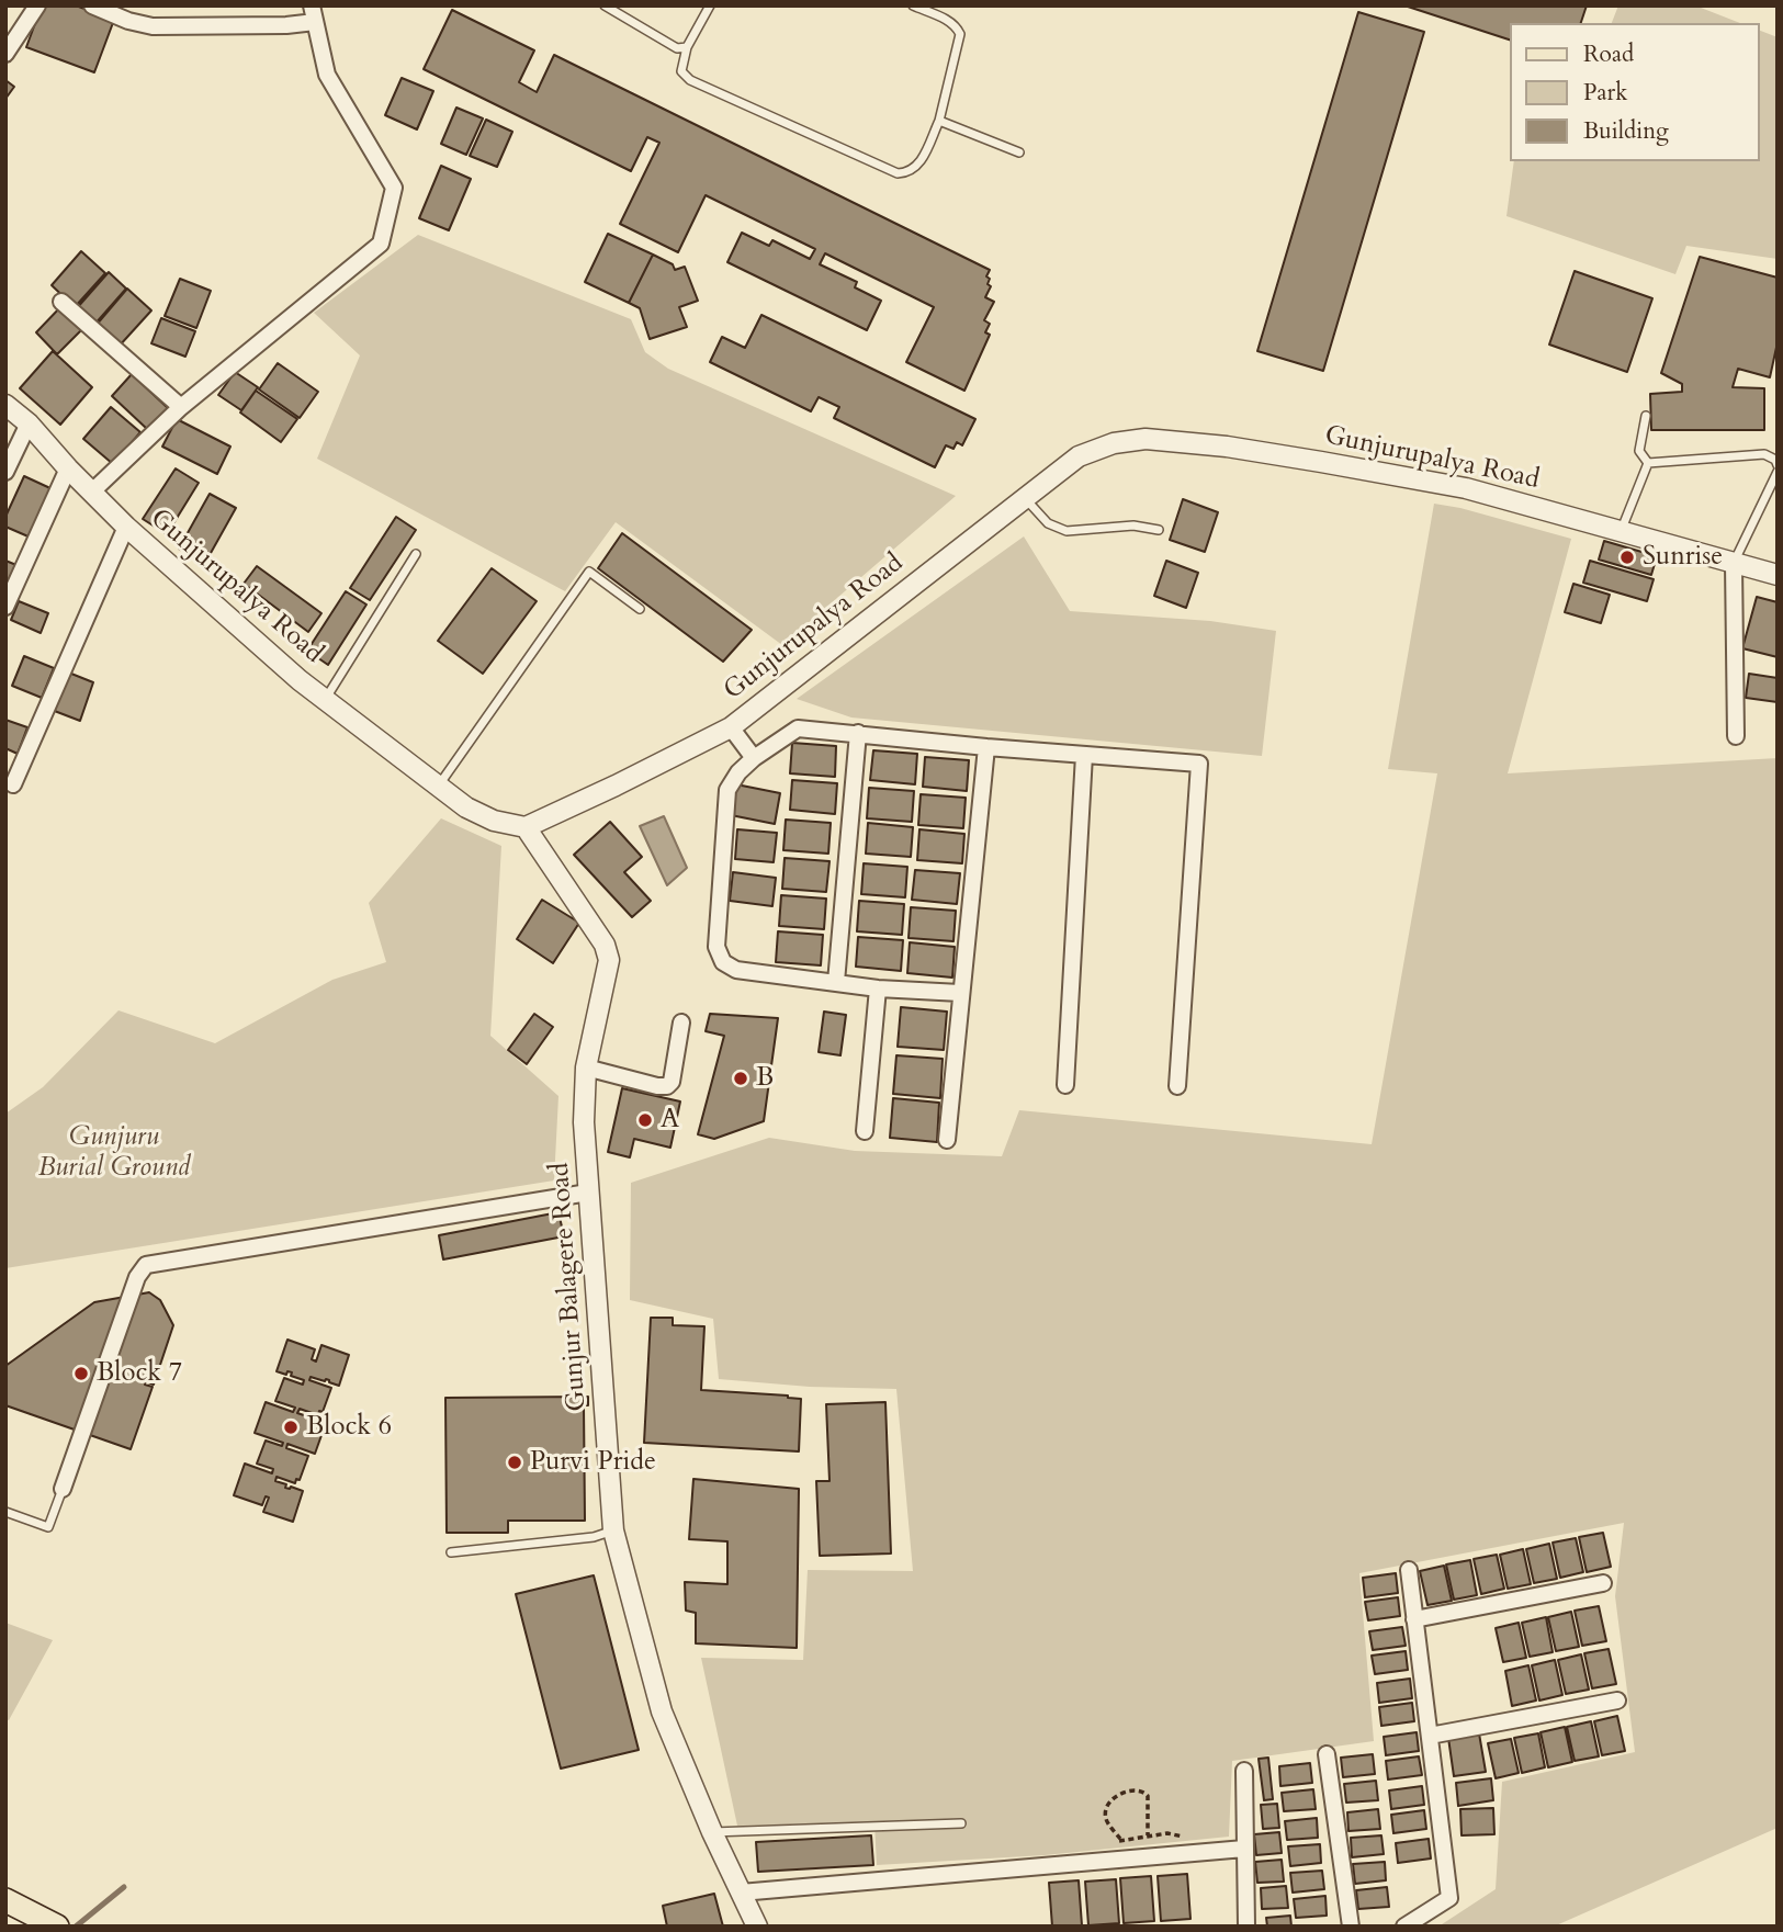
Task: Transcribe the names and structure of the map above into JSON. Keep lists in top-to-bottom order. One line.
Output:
{"streets":{"street":["Gunjurupalya Road","Gunjur Balagere Road"]},"crossings":[["Gunjurupalya Road","Gunjur Balagere Road"]],"parks":["Gunjuru Burial Ground"],"places":["Sunrise","B","A","Block 7","Block 6","Purvi Pride"],"legend":["Road","Park","Building"]}
